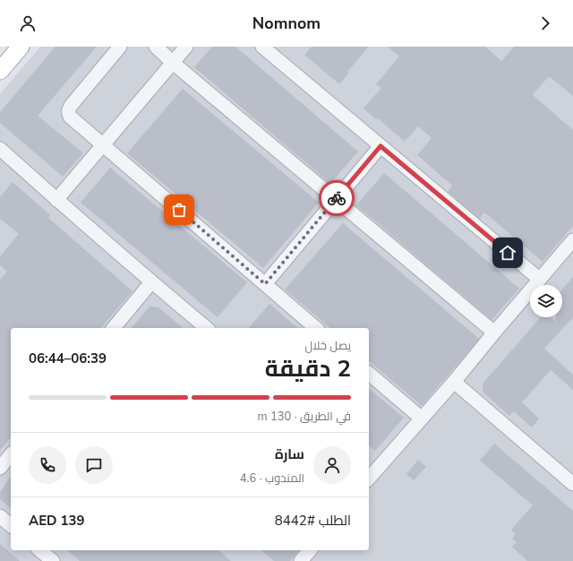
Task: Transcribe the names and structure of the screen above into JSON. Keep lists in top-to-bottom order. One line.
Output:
{"page":{"header":"Nomnom","heading":["2 دقيقة","يصل خلال","06:39–06:44"],"panel":["سارة","المندوب · 4.6","الطلب #8442","AED 139"],"bar":"في الطريق · 130 m"}}
